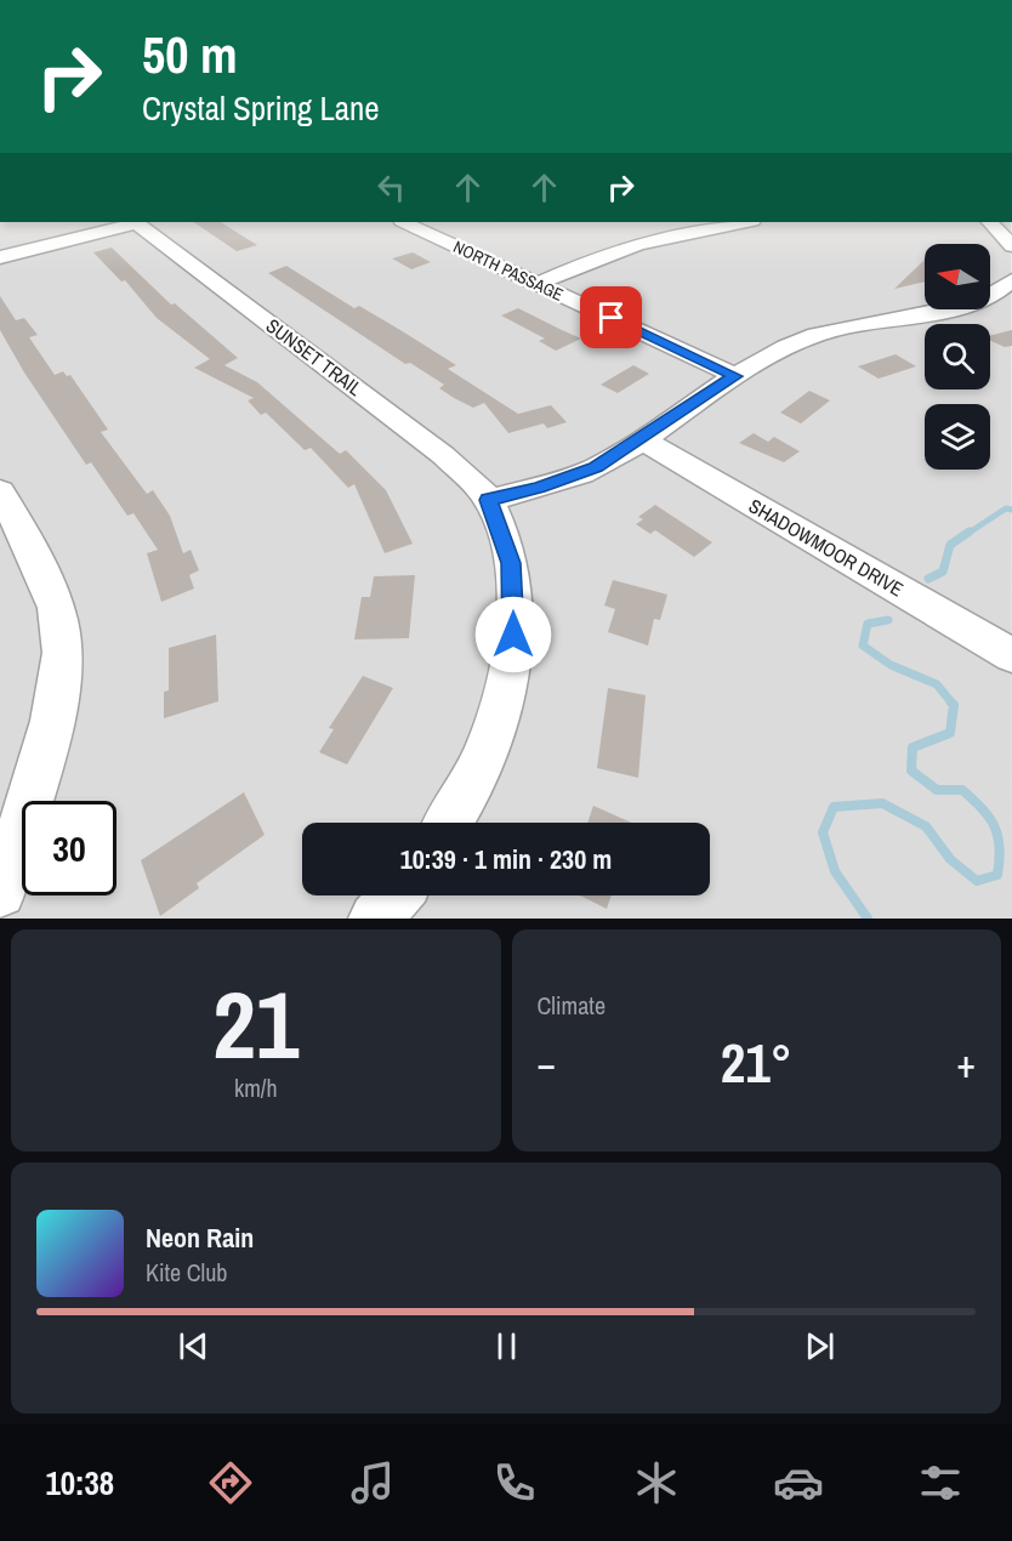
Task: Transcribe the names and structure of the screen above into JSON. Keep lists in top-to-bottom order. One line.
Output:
{"streets":{"street":["NORTH PASSAGE","SUNSET TRAIL","SHADOWMOOR DRIVE"]},"north":"left","page":{"turn":["50 m","Crystal Spring Lane"],"limit":"30","trip":"10:39 · 1 min · 230 m","tile":[["21","km/h"],"Climate"],"heat":["−","21°","+"],"song":["Neon Rain","Kite Club"],"tabs":"10:38"}}
